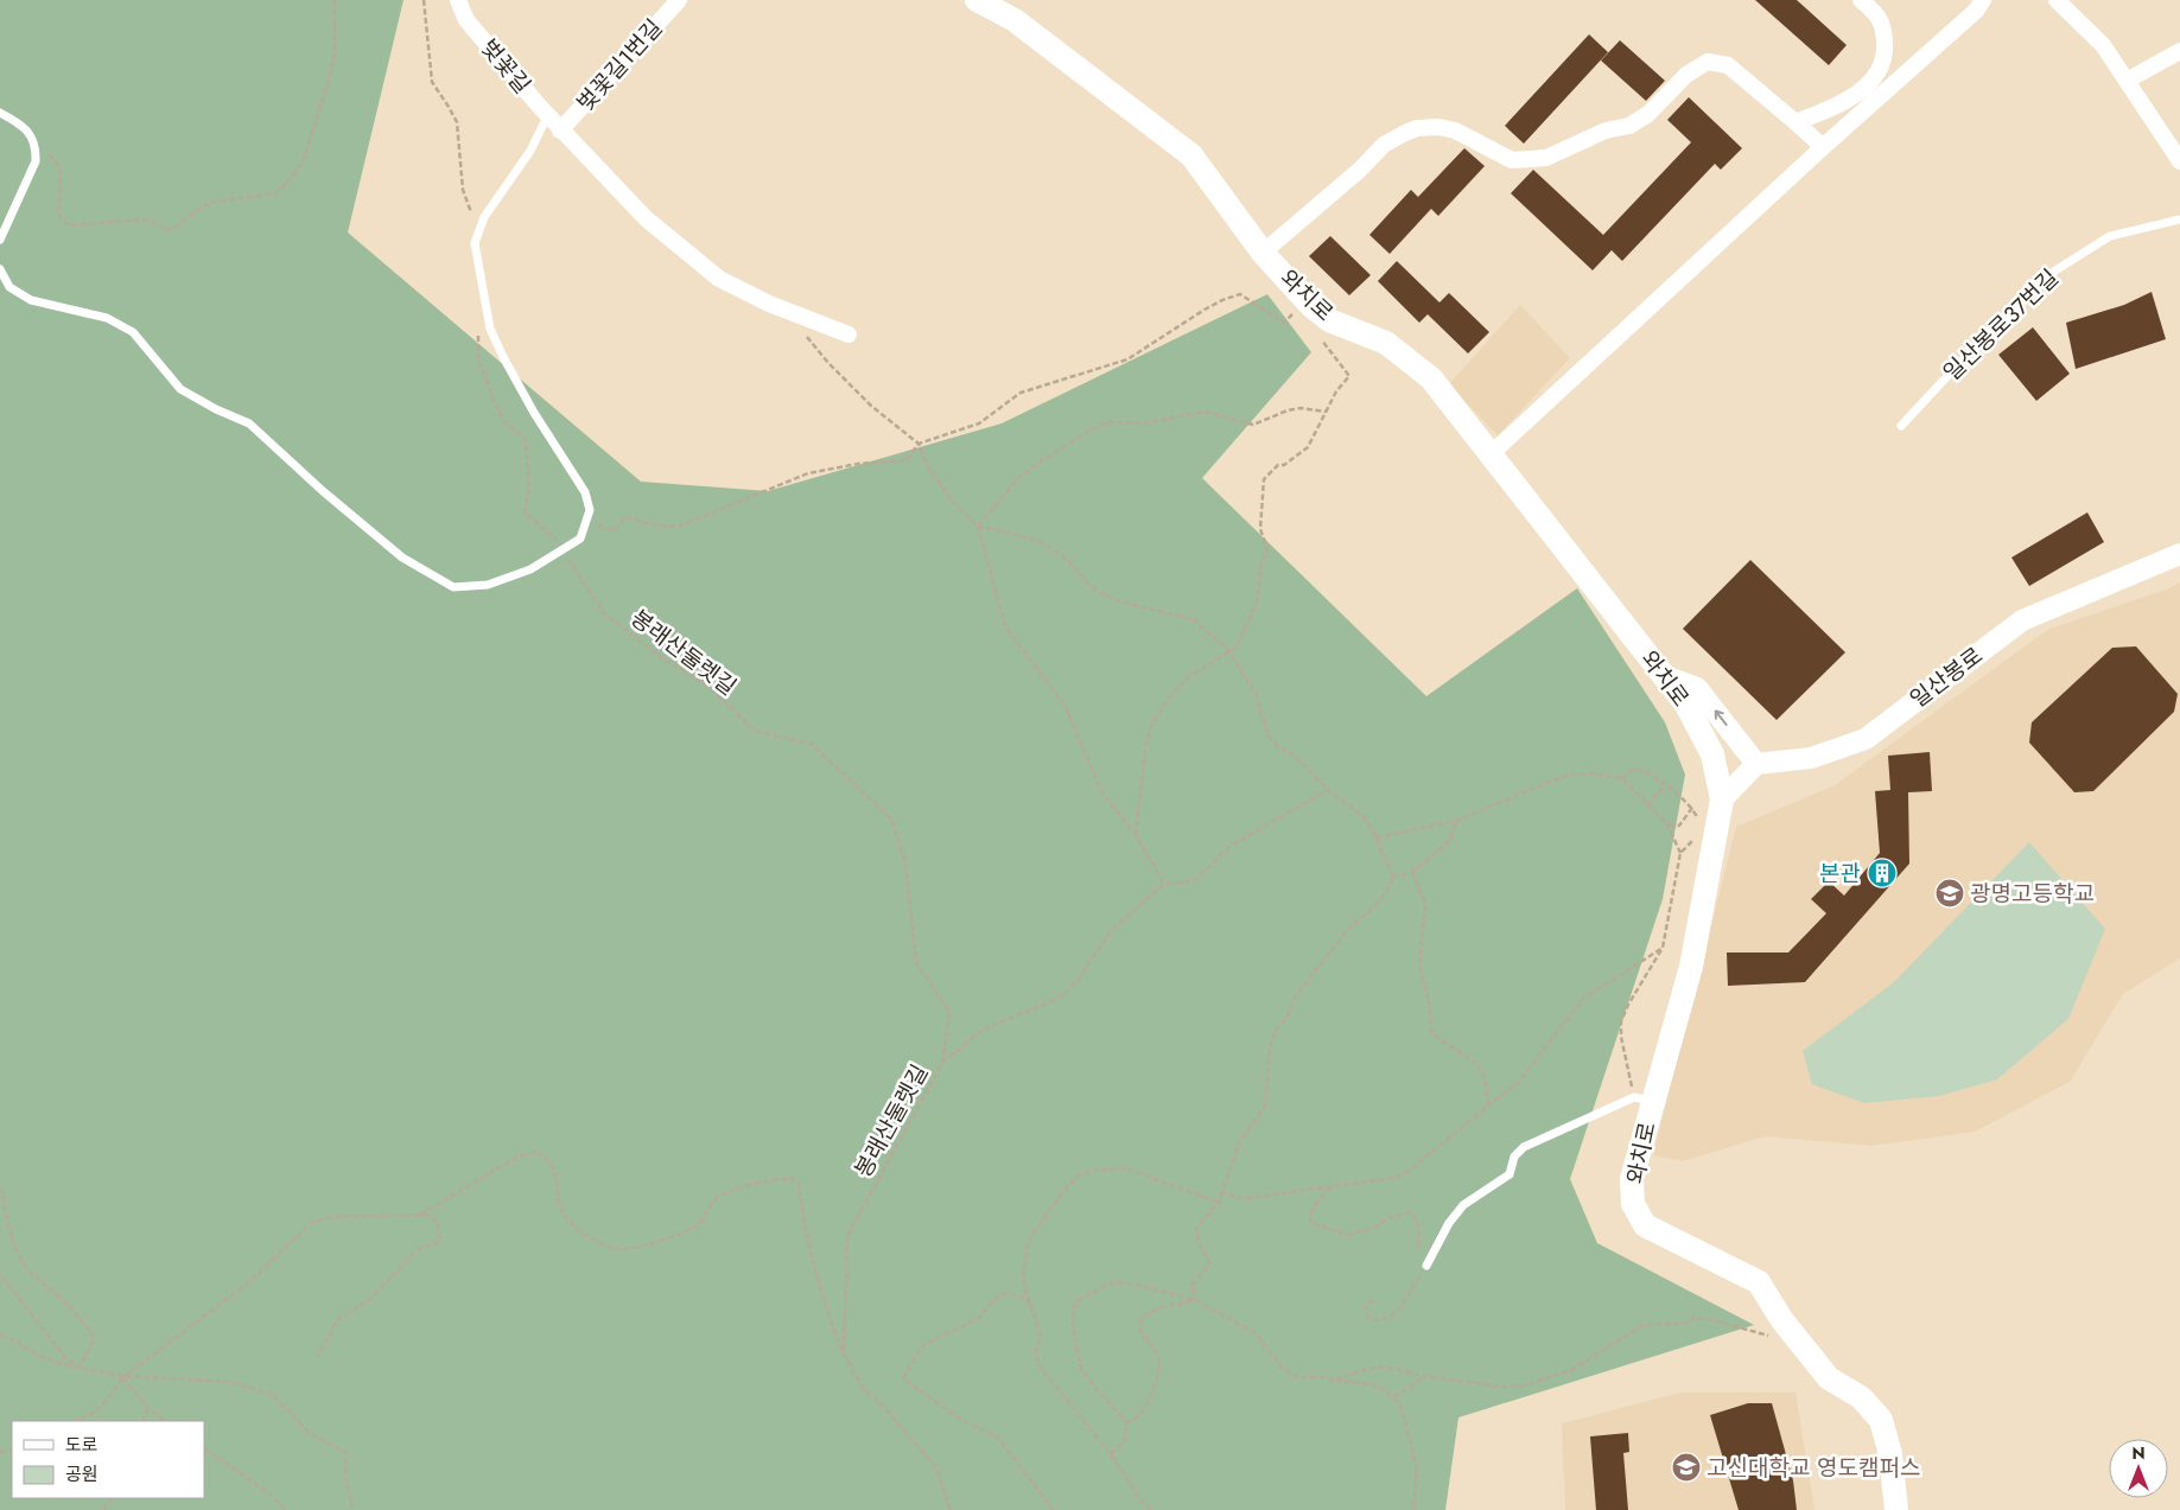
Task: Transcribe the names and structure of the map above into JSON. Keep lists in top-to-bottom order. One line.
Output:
{"streets":{"main road":["와치로"],"street":["벚꽃길1번길","벚꽃길","일산봉로"],"lane":["일산봉로37번길"],"path":["봉래산둘렛길"]},"crossings":[["벚꽃길1번길","벚꽃길"]],"places":{"building":["본관"],"school or university":["광명고등학교","고신대학교 영도캠퍼스"]},"legend":["도로","공원"],"north":"top"}
